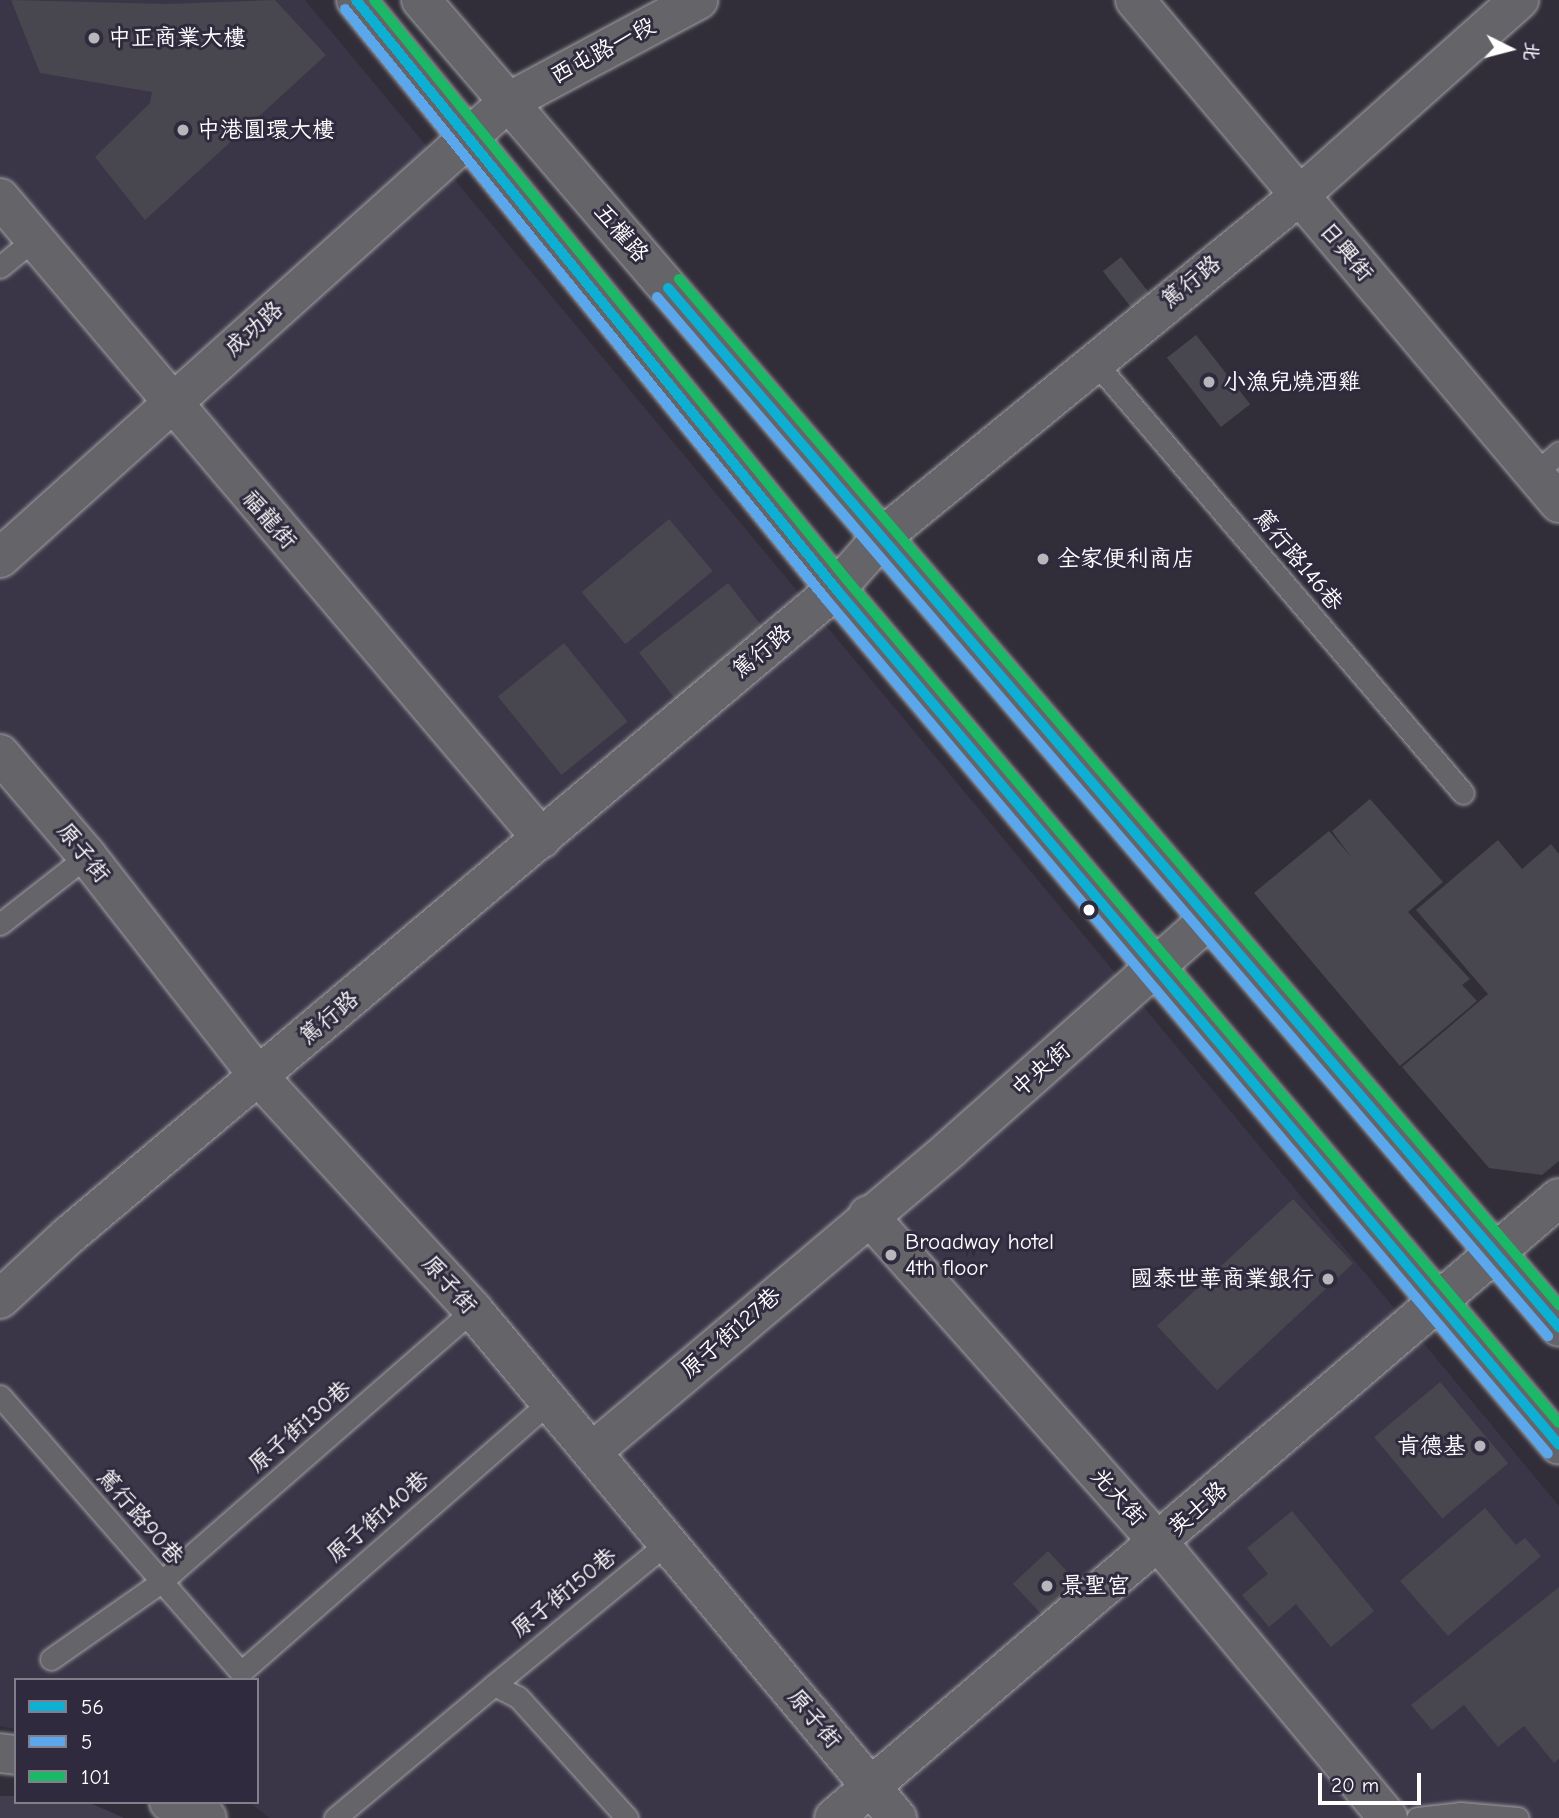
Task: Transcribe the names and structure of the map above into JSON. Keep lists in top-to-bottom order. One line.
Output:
{"streets":{"street":["西屯路一段","五權路","日興街","篤行路","成功路","福龍街","原子街","中央街","原子街127巷","光大街","英士路"],"lane":["篤行路146巷","原子街130巷","篤行路90巷","原子街140巷","原子街150巷"]},"crossings":[["西屯路一段","五權路"],["西屯路一段","成功路"],["五權路","篤行路"],["五權路","成功路"],["五權路","中央街"],["五權路","英士路"],["日興街","篤行路"],["篤行路","福龍街"],["篤行路","篤行路146巷"],["篤行路","原子街"],["成功路","福龍街"],["原子街","原子街127巷"],["原子街","原子街130巷"],["原子街","英士路"],["原子街","原子街140巷"],["原子街","原子街150巷"],["中央街","原子街127巷"],["中央街","光大街"],["原子街127巷","光大街"],["原子街130巷","篤行路90巷"],["光大街","英士路"],["篤行路90巷","原子街140巷"]],"places":["中正商業大樓","中港圓環大樓","小漁兒燒酒雞","全家便利商店","Broadway hotel 4th floor","國泰世華商業銀行","肯德基","景聖宮"],"lines":["transit line 56","transit line 101","transit line 5"],"legend":["56","5","101"],"scale_bar":"20 m","north":"right"}
